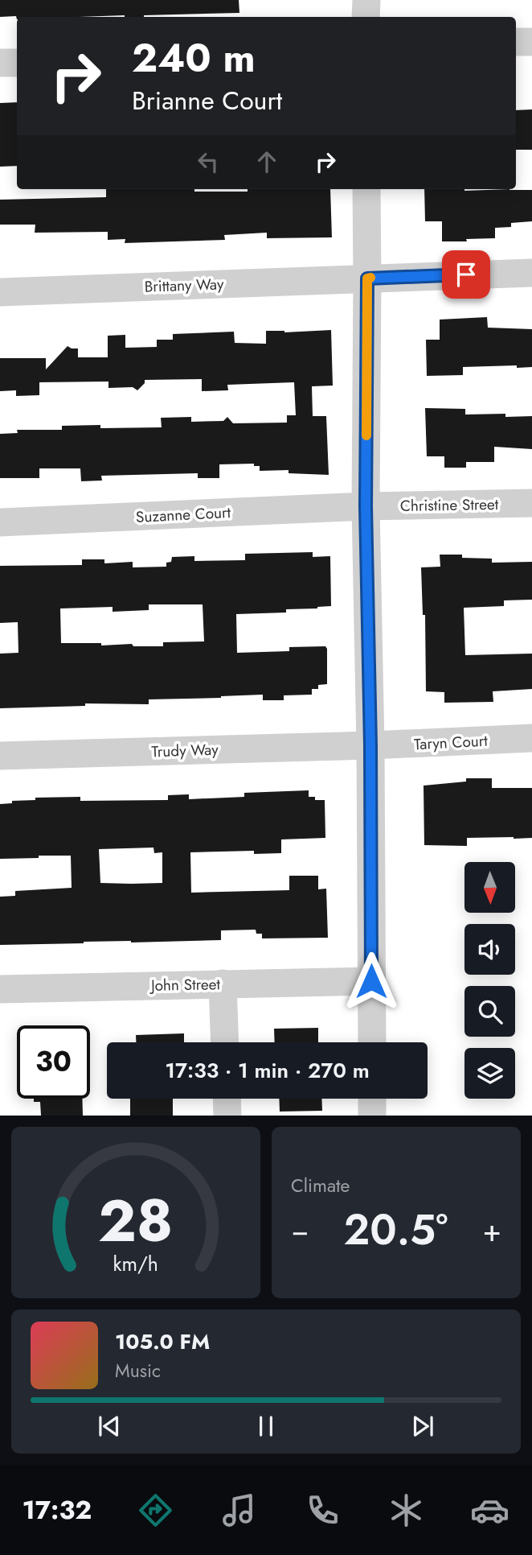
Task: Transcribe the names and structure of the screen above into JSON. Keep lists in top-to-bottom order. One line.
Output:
{"streets":{"street":["Brittany Way","Christine Street","Suzanne Court","Taryn Court","Trudy Way","John Street"]},"crossings":[["Christine Street","Suzanne Court"],["Taryn Court","Trudy Way"]],"north":"bottom","page":{"turn":["240 m","Brianne Court"],"limit":"30","trip":"17:33 · 1 min · 270 m","tile":"Climate","heat":["−","20.5°","+"],"song":["105.0 FM","Music"],"tabs":"17:32","gauge":["28","km/h"]}}
